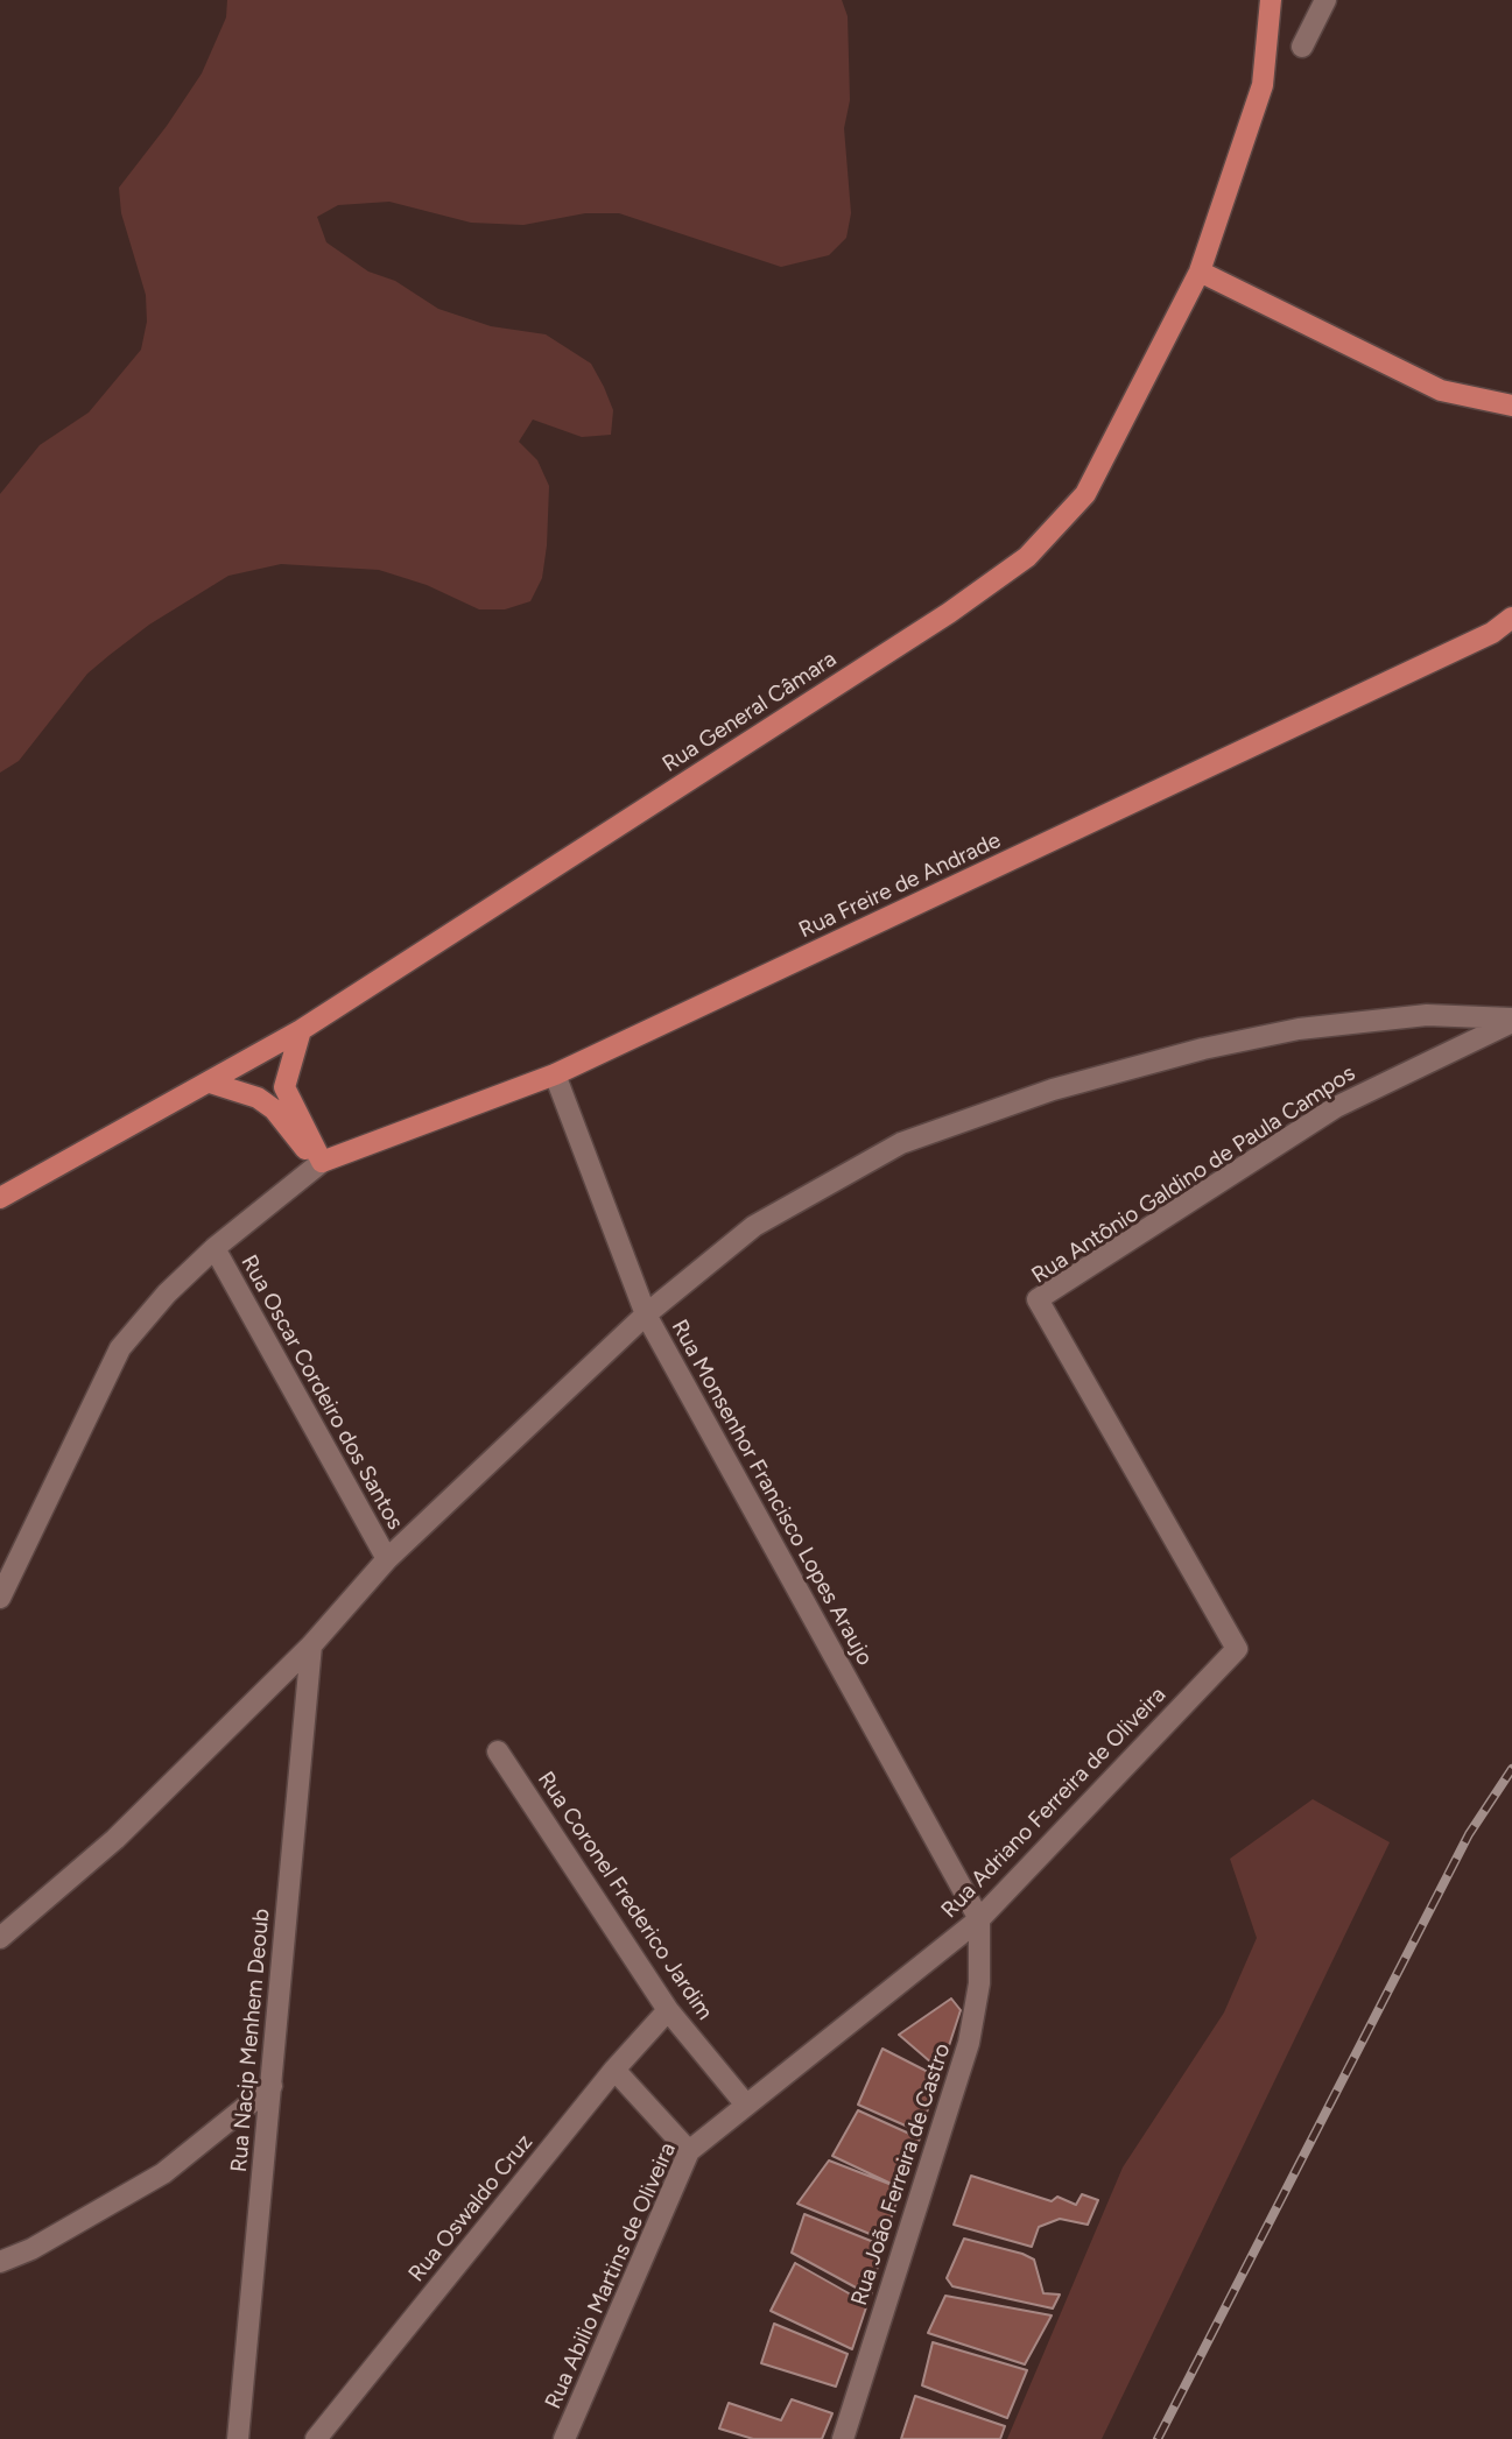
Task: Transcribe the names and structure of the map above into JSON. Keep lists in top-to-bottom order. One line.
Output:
{"streets":{"main road":["Rua General Câmara","Rua Freire de Andrade"],"street":["Rua Antônio Galdino de Paula Campos","Rua Oscar Cordeiro dos Santos","Rua Monsenhor Francisco Lopes Araujo","Rua Adriano Ferreira de Oliveira","Rua Coronel Frederico Jardim","Rua Nacip Menhem Deoub","Rua João Ferreira de Castro","Rua Oswaldo Cruz","Rua Abilio Martins de Oliveira"]},"crossings":[["Rua Freire de Andrade","Rua Monsenhor Francisco Lopes Araujo"],["Rua Antônio Galdino de Paula Campos","Rua Adriano Ferreira de Oliveira"],["Rua Monsenhor Francisco Lopes Araujo","Rua Adriano Ferreira de Oliveira"],["Rua Monsenhor Francisco Lopes Araujo","Rua João Ferreira de Castro"],["Rua Adriano Ferreira de Oliveira","Rua Coronel Frederico Jardim"],["Rua Adriano Ferreira de Oliveira","Rua João Ferreira de Castro"],["Rua Adriano Ferreira de Oliveira","Rua Abilio Martins de Oliveira"],["Rua Coronel Frederico Jardim","Rua Oswaldo Cruz"],["Rua Coronel Frederico Jardim","Rua Abilio Martins de Oliveira"]]}
